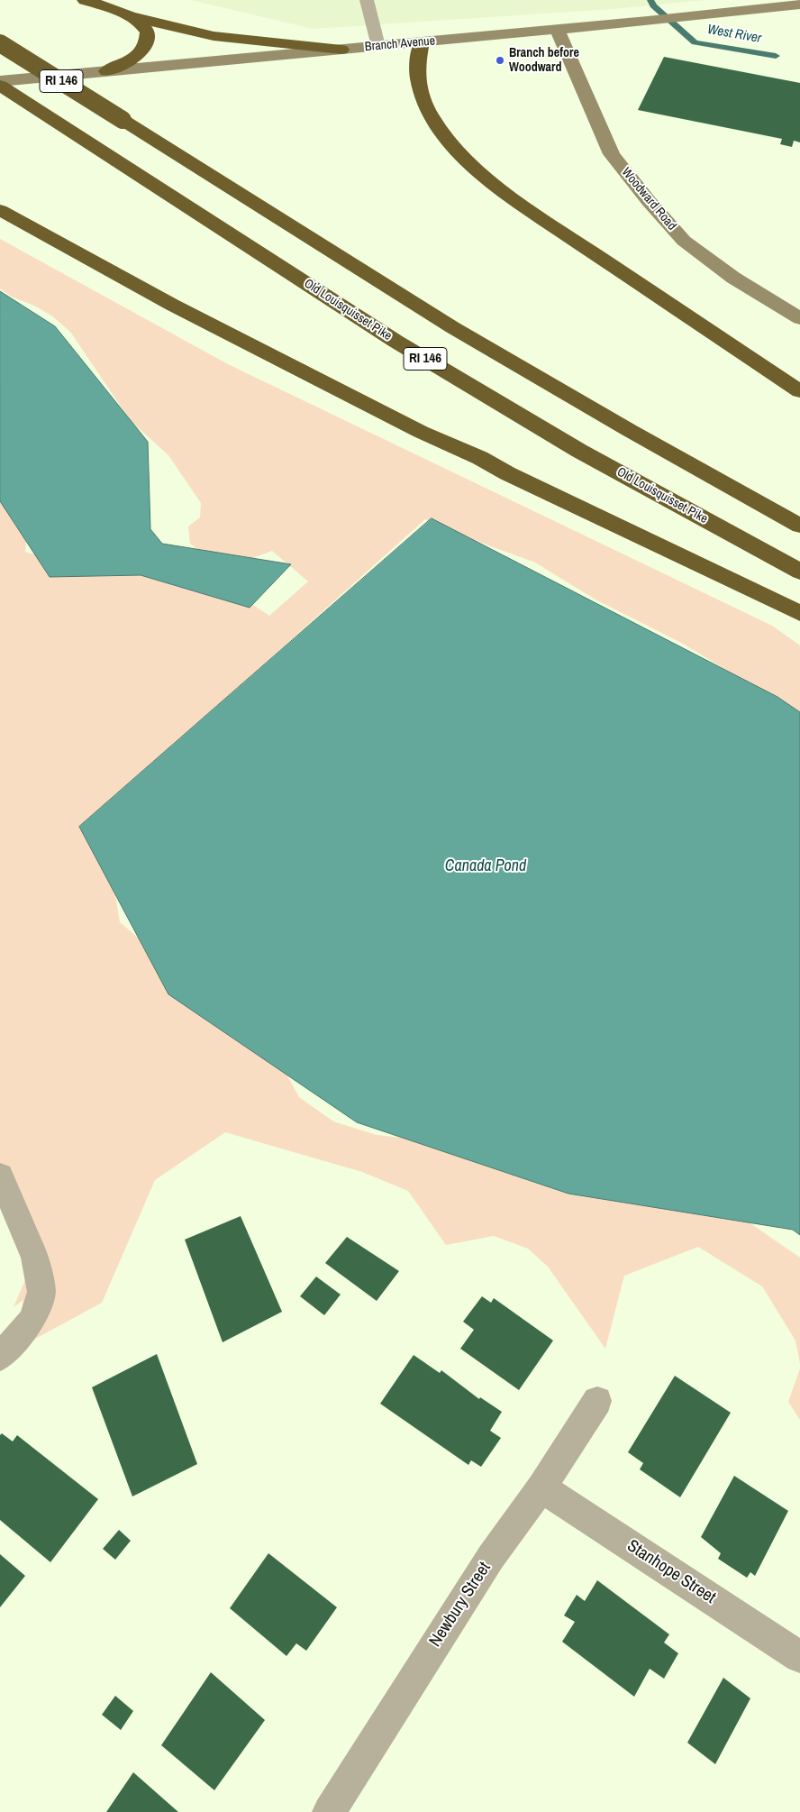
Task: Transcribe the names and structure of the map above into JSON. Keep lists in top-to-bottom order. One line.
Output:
{"streets":{"highway":["RI 146","Old Louisquisset Pike"],"main road":["Branch Avenue","Woodward Road"],"street":["Stanhope Street","Newbury Street"]},"crossings":[["Branch Avenue","Woodward Road"],["Stanhope Street","Newbury Street"]],"water":["West River","Canada Pond"],"places":["Branch before Woodward"]}
